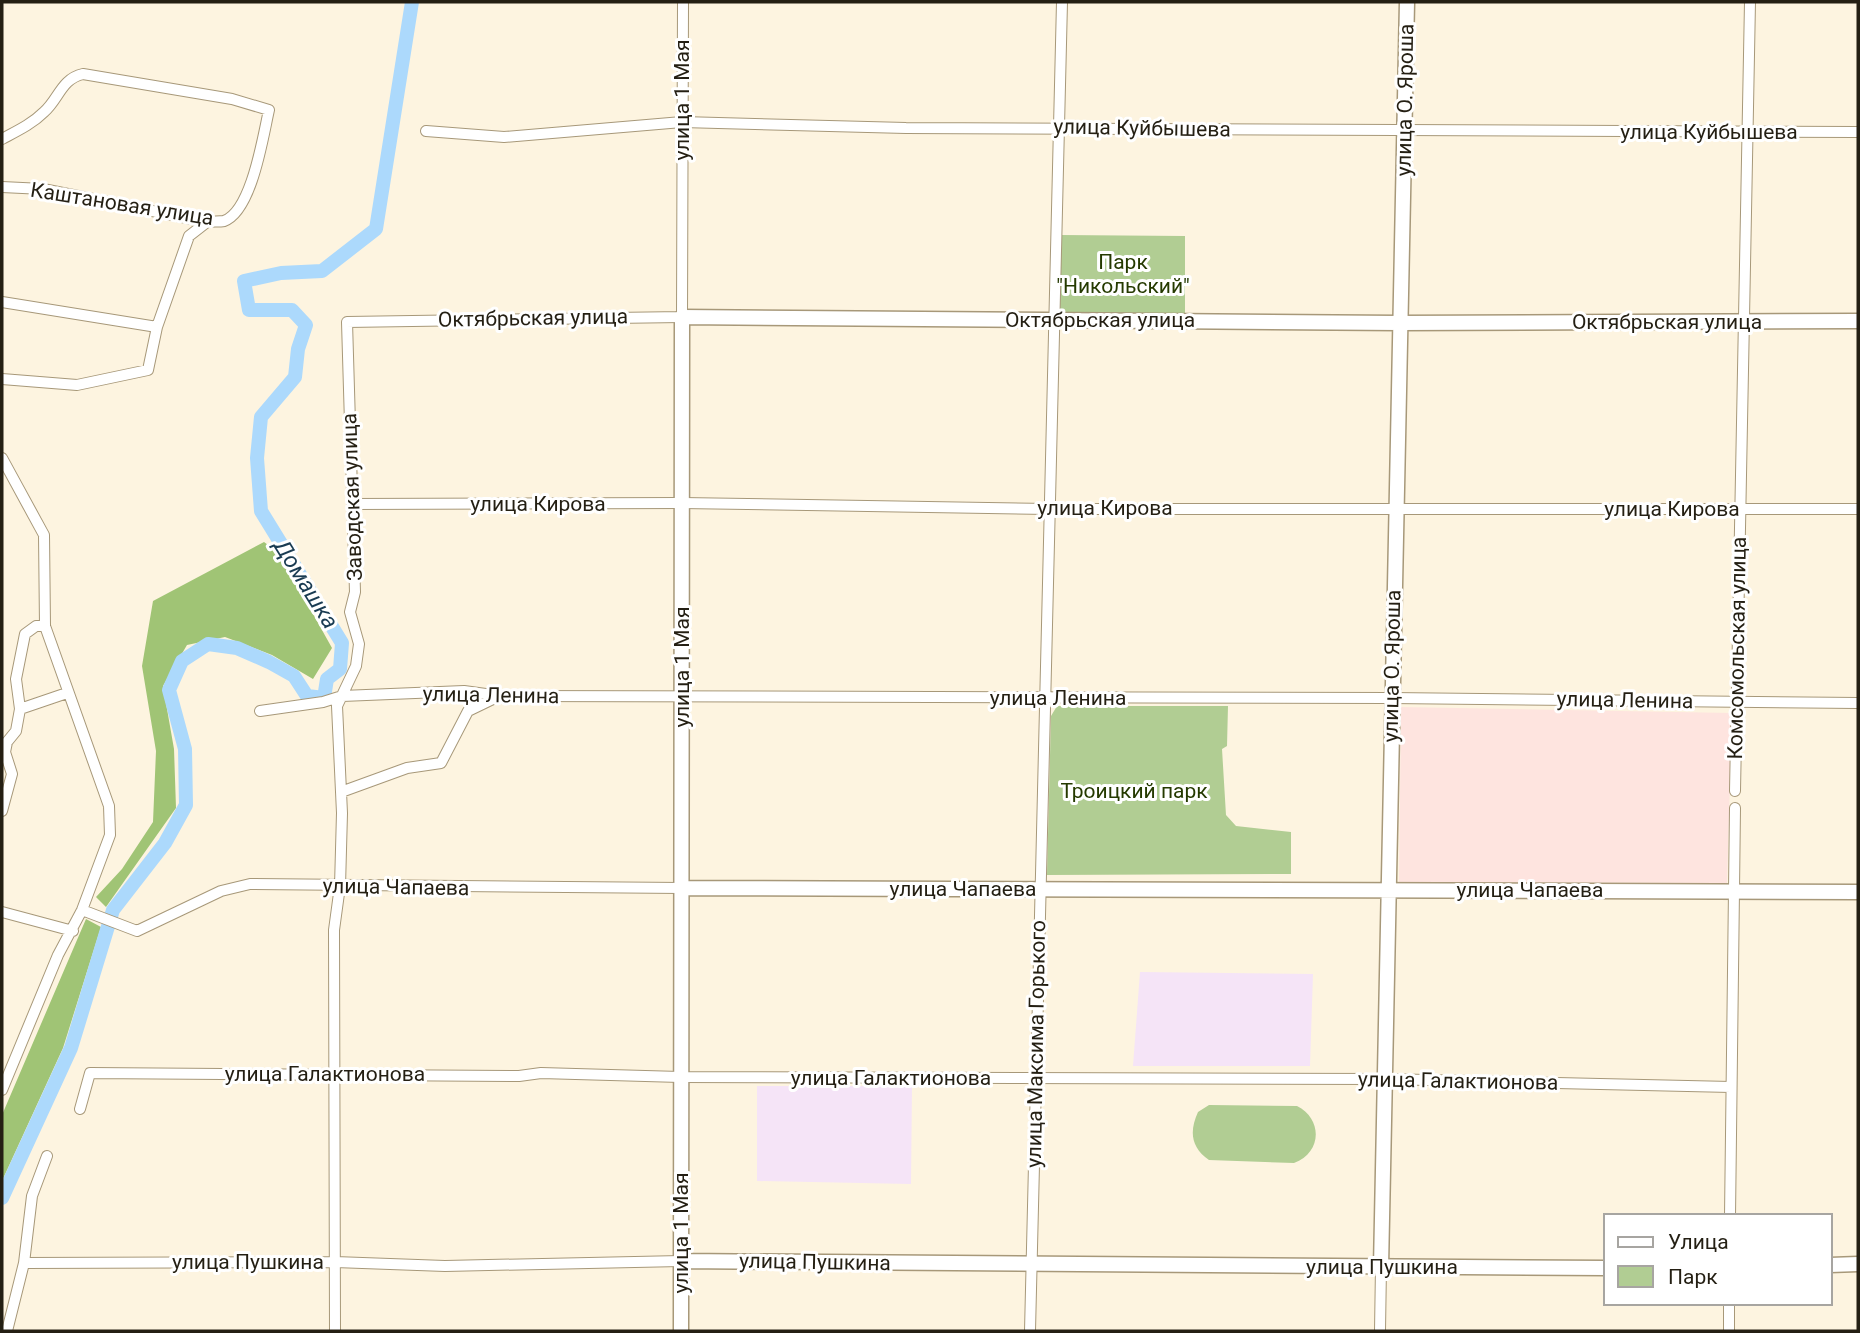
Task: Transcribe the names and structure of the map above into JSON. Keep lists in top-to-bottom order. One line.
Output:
{"streets":{"main road":["улица 1 Мая","улица О. Яроша","Октябрьская улица","улица Чапаева","улица Пушкина"],"street":["улица Куйбышева","Каштановая улица","Заводская улица","улица Кирова","Комсомольская улица","улица Ленина","улица Максима Горького","улица Галактионова"]},"crossings":[["улица 1 Мая","улица Куйбышева"],["улица 1 Мая","Октябрьская улица"],["улица 1 Мая","улица Кирова"],["улица 1 Мая","улица Ленина"],["улица 1 Мая","улица Чапаева"],["улица 1 Мая","улица Галактионова"],["улица 1 Мая","улица Пушкина"],["улица О. Яроша","улица Куйбышева"],["улица О. Яроша","Октябрьская улица"],["улица О. Яроша","улица Кирова"],["улица О. Яроша","улица Ленина"],["улица О. Яроша","улица Чапаева"],["улица О. Яроша","улица Галактионова"],["улица О. Яроша","улица Пушкина"],["улица Куйбышева","Комсомольская улица"],["улица Куйбышева","улица Максима Горького"],["Октябрьская улица","Заводская улица"],["Октябрьская улица","Комсомольская улица"],["Октябрьская улица","улица Максима Горького"],["Заводская улица","улица Кирова"],["Заводская улица","улица Ленина"],["Заводская улица","улица Чапаева"],["Заводская улица","улица Галактионова"],["Заводская улица","улица Пушкина"],["улица Кирова","Комсомольская улица"],["улица Кирова","улица Максима Горького"],["Комсомольская улица","улица Ленина"],["улица Ленина","улица Максима Горького"],["улица Чапаева","улица Максима Горького"],["улица Максима Горького","улица Галактионова"],["улица Максима Горького","улица Пушкина"]],"water":["Домашка"],"parks":["Парк \"Никольский\"","Троицкий парк"],"legend":["Улица","Парк"]}
